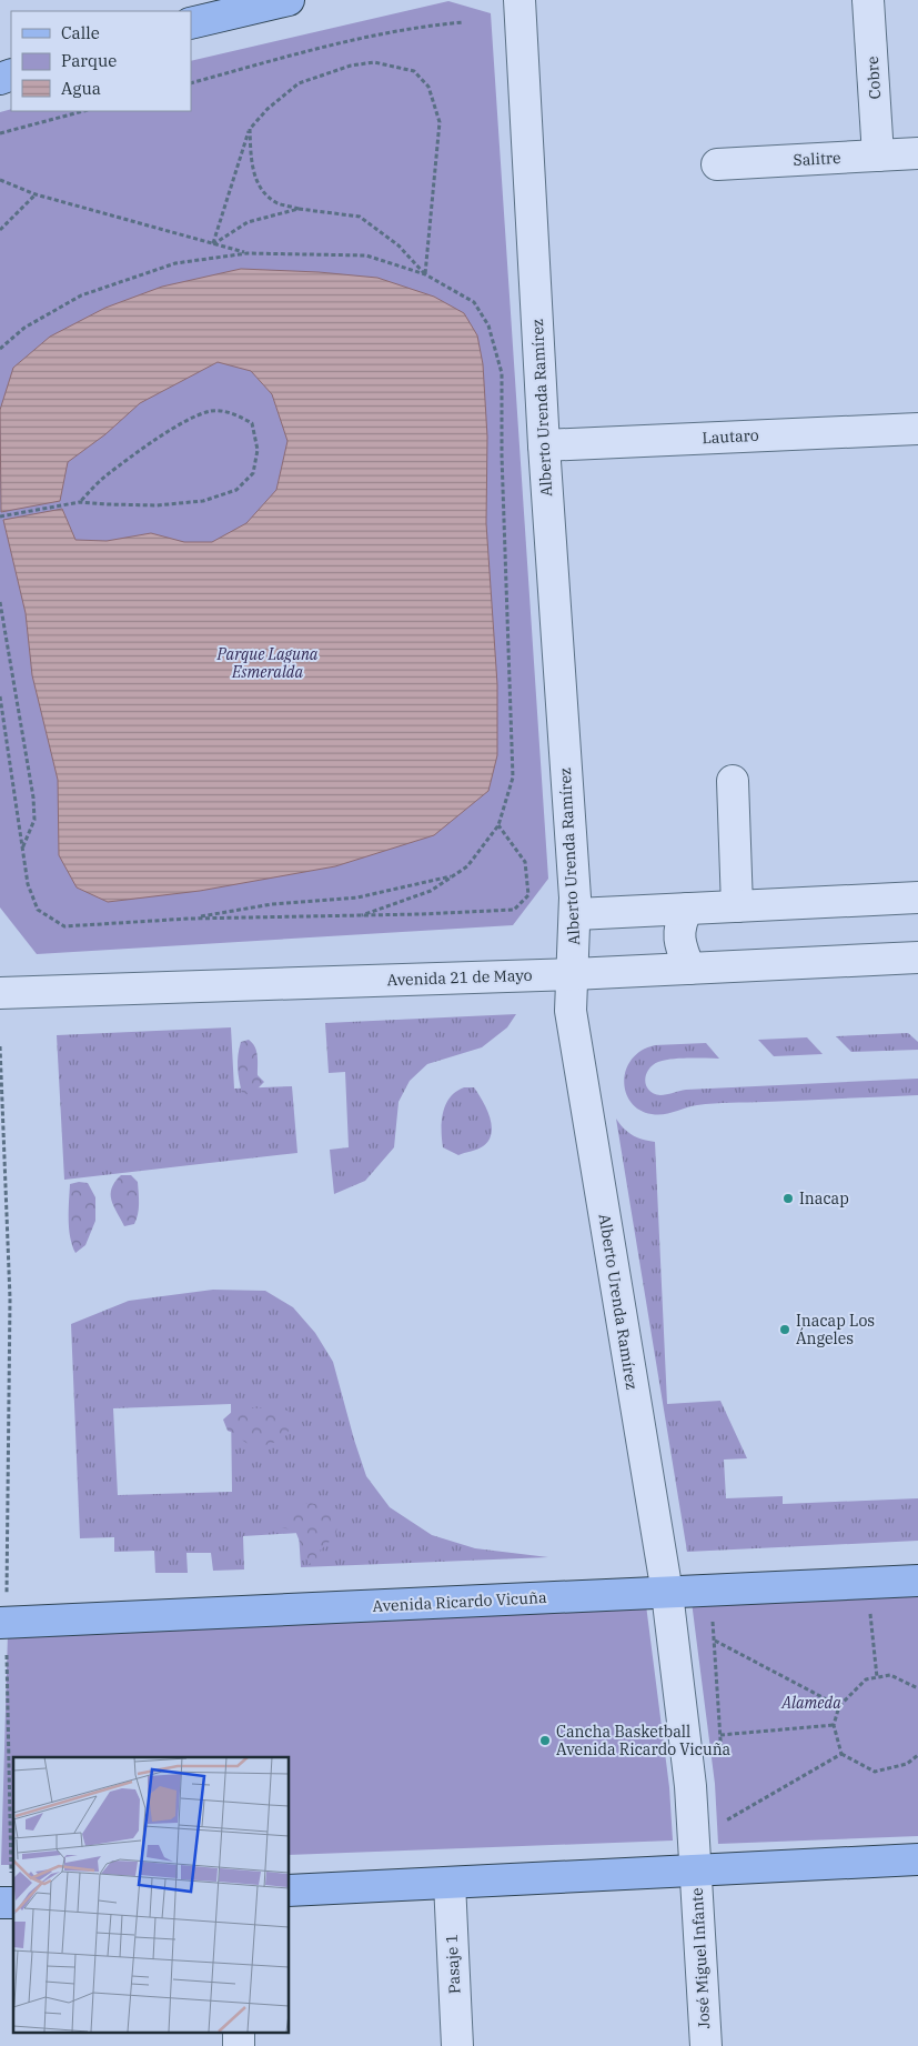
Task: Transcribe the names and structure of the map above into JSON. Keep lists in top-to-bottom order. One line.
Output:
{"streets":{"main road":["Avenida Ricardo Vicuña"],"street":["Cobre","Salitre","Alberto Urenda Ramírez","Lautaro","Avenida 21 de Mayo","José Miguel Infante","Pasaje 1"]},"crossings":[["Cobre","Salitre"],["Alberto Urenda Ramírez","Lautaro"],["Alberto Urenda Ramírez","Avenida 21 de Mayo"],["Alberto Urenda Ramírez","Avenida Ricardo Vicuña"],["Alberto Urenda Ramírez","José Miguel Infante"]],"parks":["Parque Laguna Esmeralda","Alameda"],"places":["Inacap","Inacap Los Ángeles","Cancha Basketball Avenida Ricardo Vicuña"],"legend":["Calle","Parque","Agua"]}
